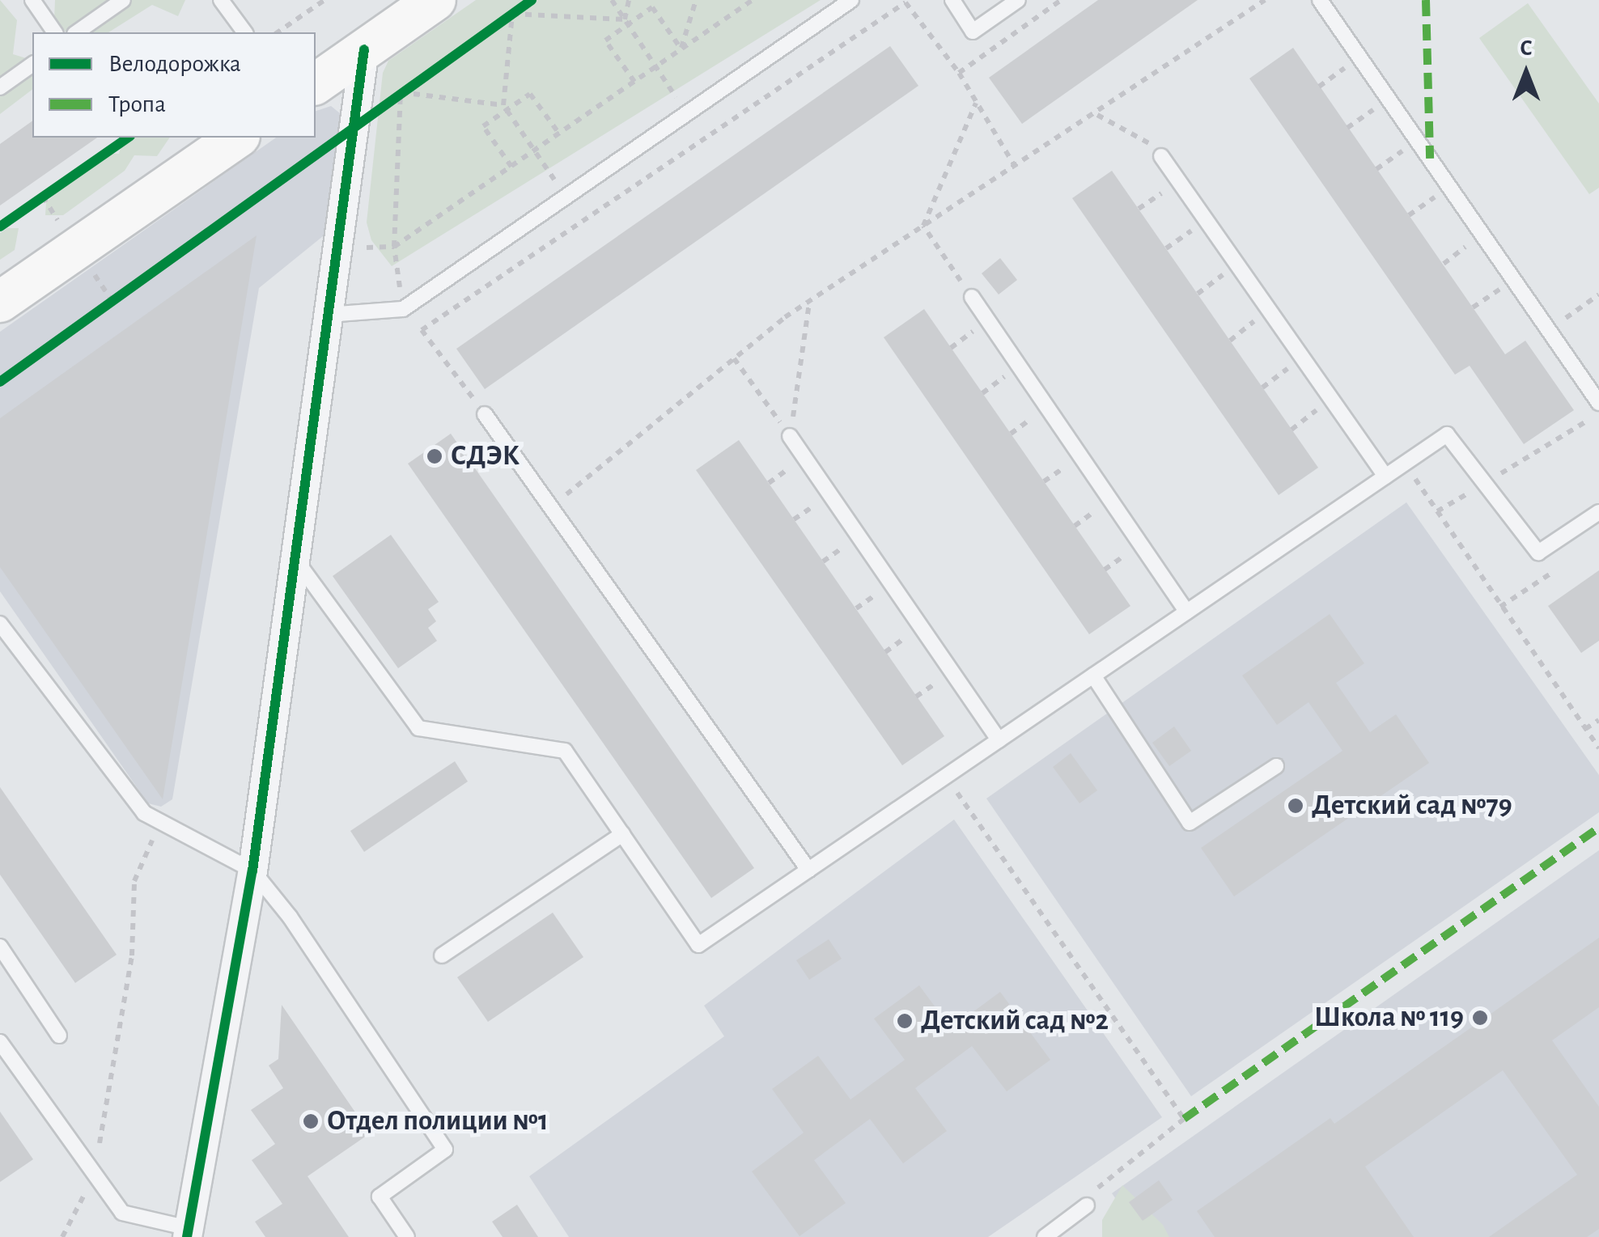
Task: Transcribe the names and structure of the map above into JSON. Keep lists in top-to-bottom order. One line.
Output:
{"places":["СДЭК","Детский сад №79","Школа № 119","Детский сад №2","Отдел полиции №1"],"legend":["Велодорожка","Тропа"],"north":"top"}
